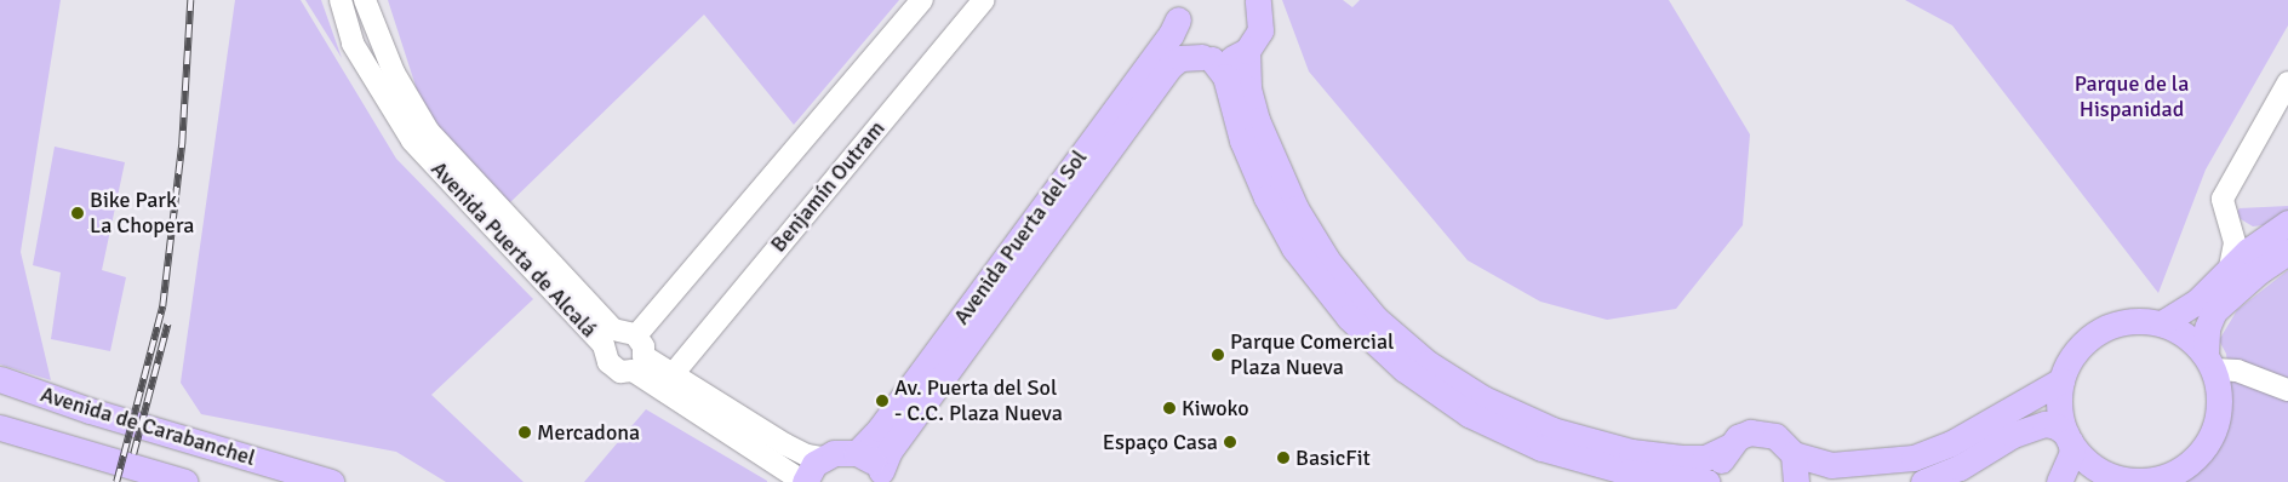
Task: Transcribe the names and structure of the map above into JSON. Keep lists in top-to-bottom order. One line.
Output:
{"streets":{"main road":["Avenida Puerta del Sol","Avenida de Carabanchel"],"street":["Benjamín Outram","Avenida Puerta de Alcalá"]},"crossings":[["Benjamín Outram","Avenida Puerta de Alcalá"]],"parks":["Parque de la Hispanidad"],"places":["Bike Park La Chopera","Parque Comercial Plaza Nueva","Av. Puerta del Sol - C.C. Plaza Nueva","Kiwoko","Mercadona","Espaço Casa","BasicFit"]}
